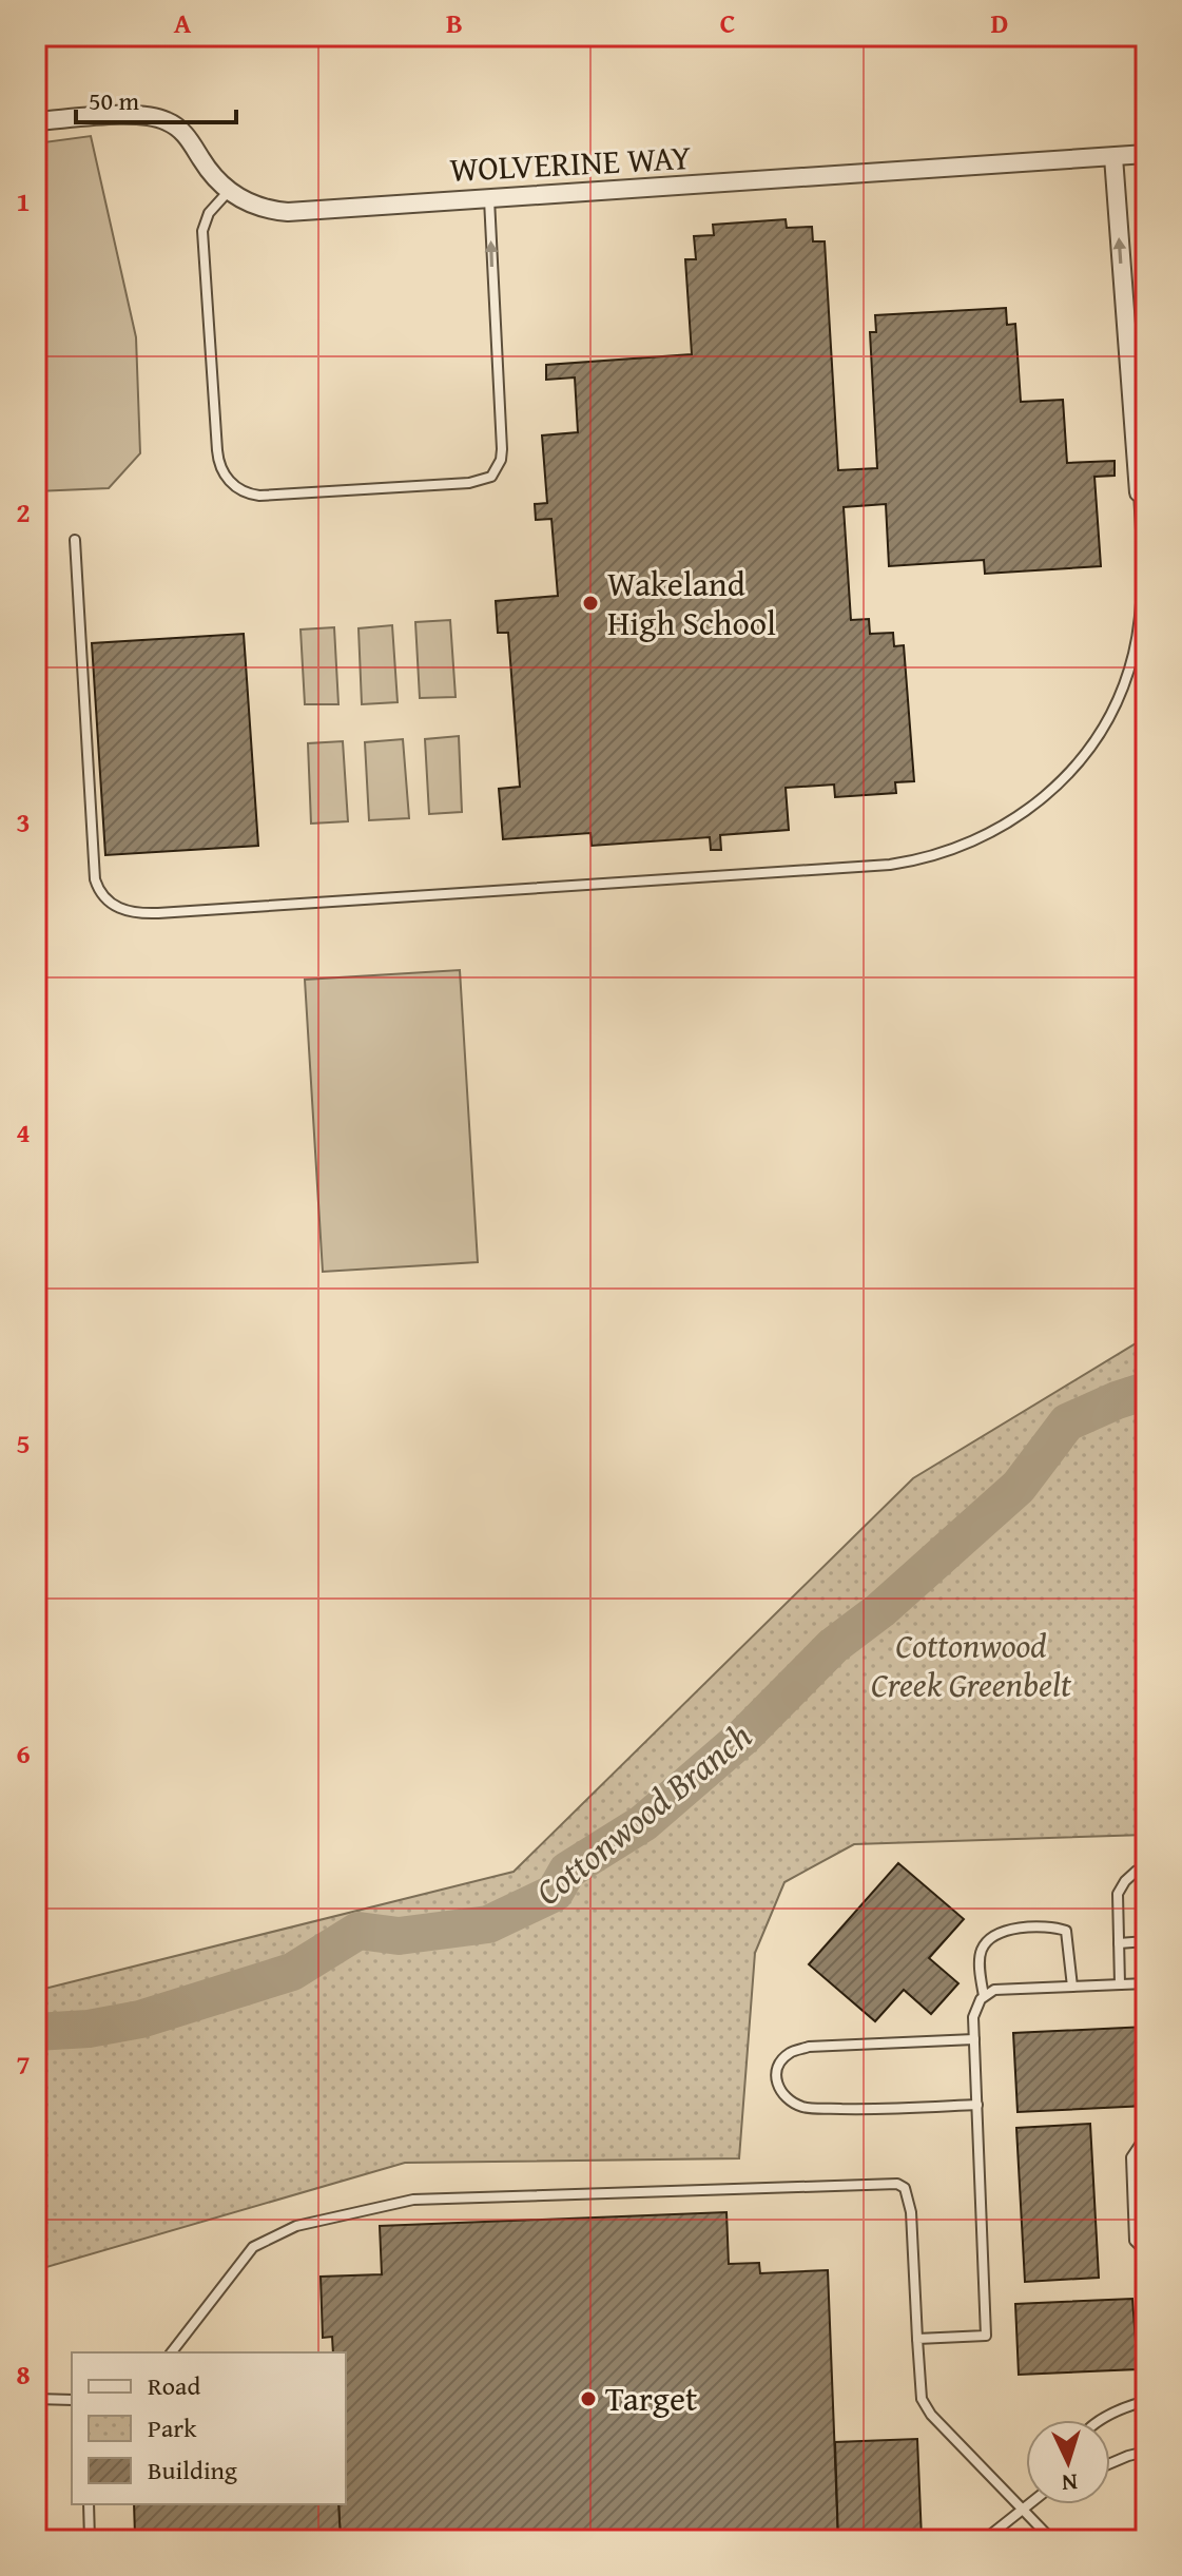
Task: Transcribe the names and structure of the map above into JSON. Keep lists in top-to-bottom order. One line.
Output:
{"streets":{"street":["WOLVERINE WAY"]},"water":["Cottonwood Branch"],"parks":["Cottonwood Creek Greenbelt"],"places":["Wakeland High School","Target"],"legend":["Road","Park","Building"],"scale_bar":"50 m","north":"bottom","grid":{"columns":["A","B","C","D"],"rows":["1","2","3","4","5","6","7","8"]}}
